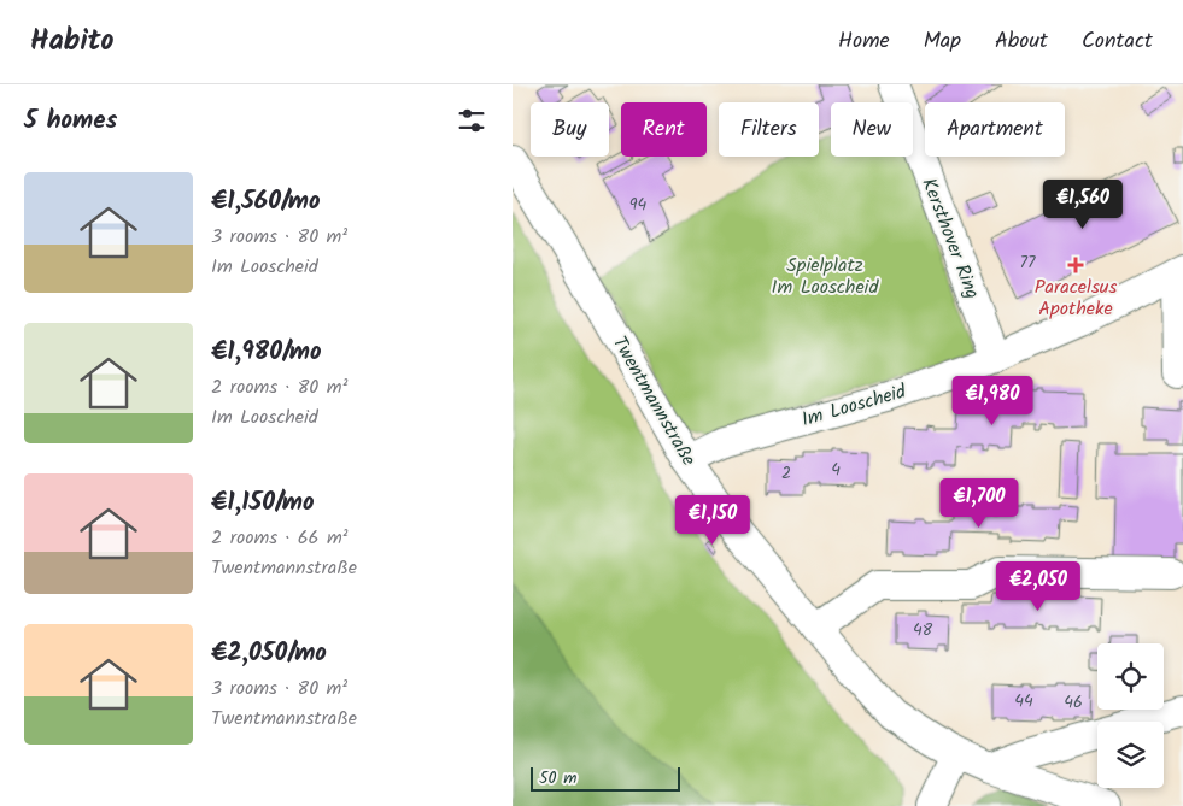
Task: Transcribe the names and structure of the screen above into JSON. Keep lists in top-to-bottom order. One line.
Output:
{"streets":{"street":["Kersthover Ring","Twentmannstraße","Im Looscheid"]},"crossings":[["Kersthover Ring","Im Looscheid"],["Twentmannstraße","Im Looscheid"]],"parks":["Spielplatz Im Looscheid"],"places":{"health":["Paracelsus Apotheke"]},"house_numbers":["94","77","4","2","48","44","46"],"scale_bar":"50 m","page":{"header":"Habito","nav":["Home","Map","About","Contact"],"heading":"5 homes","chip":["Buy","Rent","Filters","New","Apartment"],"list":[{"name":"€1,560/mo","note":"3 rooms · 80 m² · Im Looscheid"},{"name":"€1,980/mo","note":"2 rooms · 80 m² · Im Looscheid"},{"name":"€1,150/mo","note":"2 rooms · 66 m² · Twentmannstraße"},{"name":"€2,050/mo","note":"3 rooms · 80 m² · Twentmannstraße"}],"price":["€1,560","€1,980","€1,700","€1,150","€2,050"],"scale":"50 m"}}
